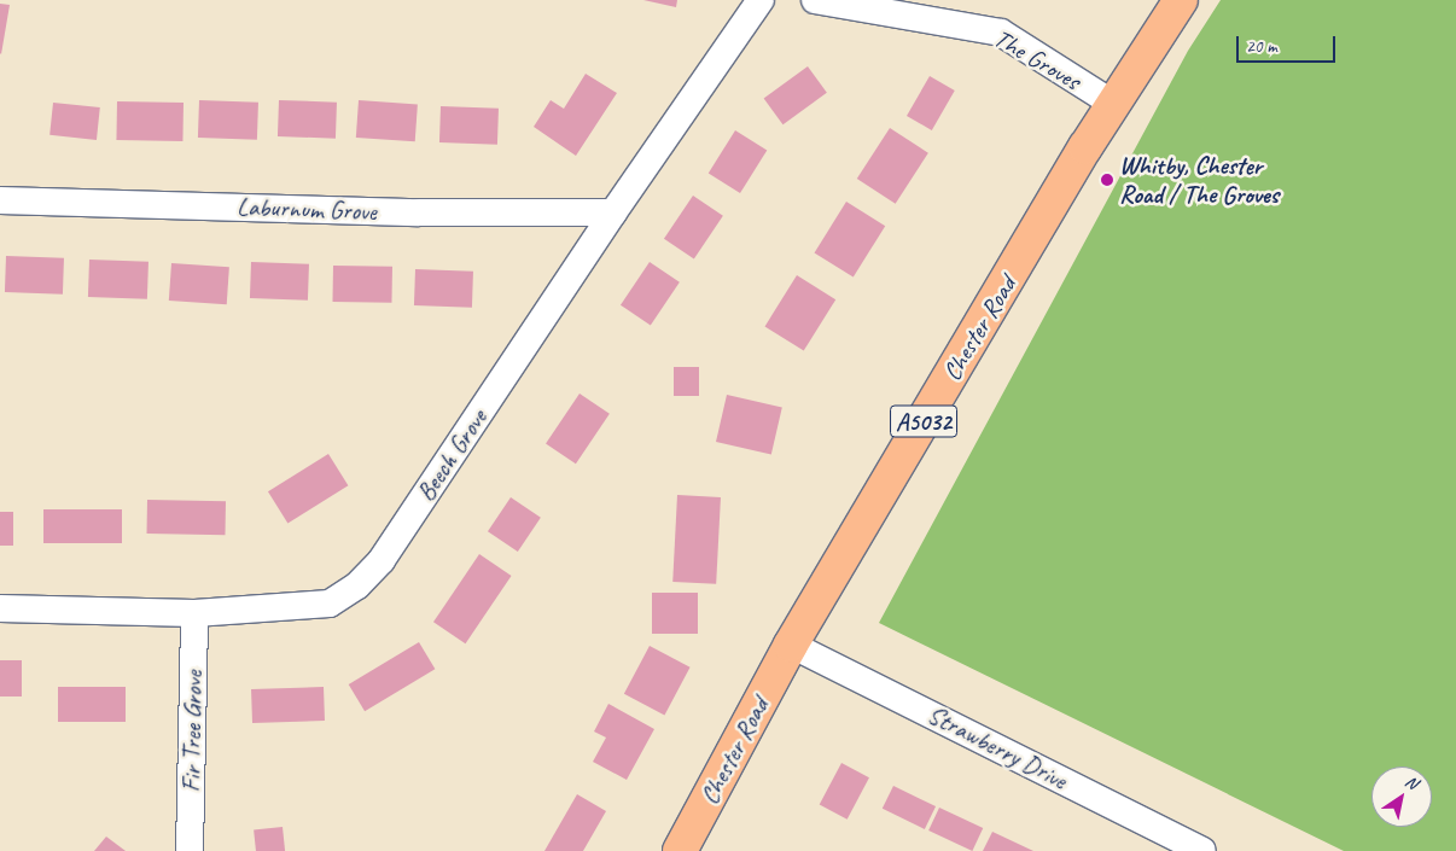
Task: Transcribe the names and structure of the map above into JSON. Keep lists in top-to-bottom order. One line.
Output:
{"streets":{"main road":["Chester Road","A5032"],"street":["The Groves","Laburnum Grove","Beech Grove","Fir Tree Grove","Strawberry Drive"]},"crossings":[["The Groves","Chester Road"],["Laburnum Grove","Beech Grove"],["Chester Road","Strawberry Drive"],["Beech Grove","Fir Tree Grove"]],"places":["Whitby, Chester Road / The Groves"],"scale_bar":"20 m","north":"top right"}
